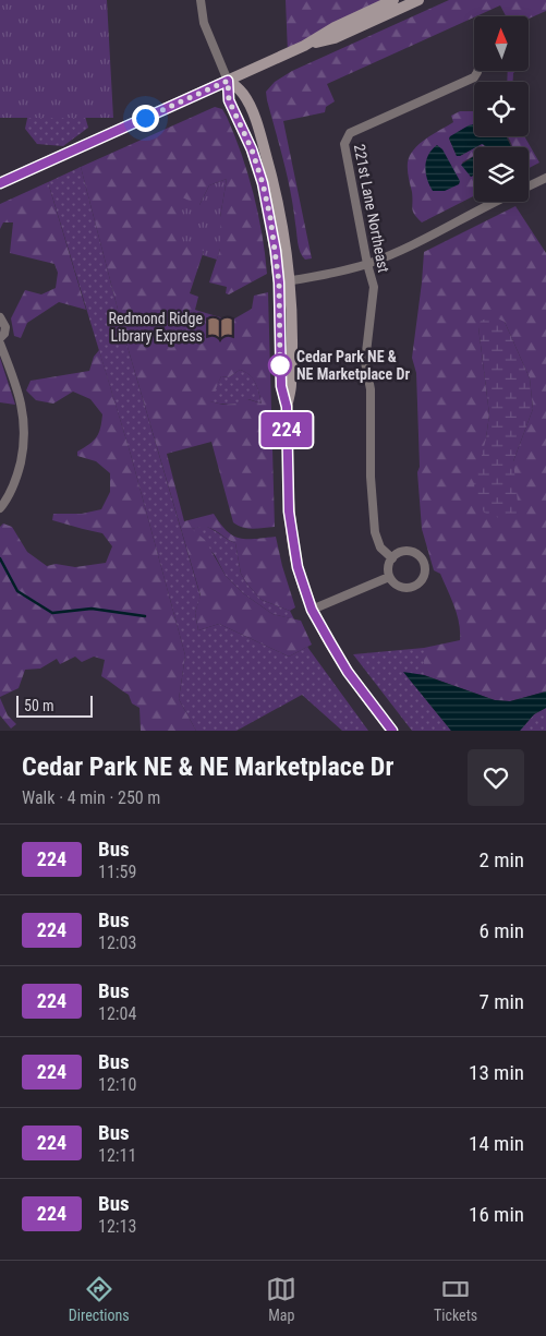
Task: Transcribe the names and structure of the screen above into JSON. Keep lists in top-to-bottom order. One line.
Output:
{"streets":{"street":["221st Lane Northeast"]},"places":{"library":["Redmond Ridge Library Express"],"other":["Cedar Park NE & NE Marketplace Dr"]},"lines":["bus line 224"],"scale_bar":"50 m","north":"top","page":{"on_map":"224","scale":"50 m","heading":["Cedar Park NE & NE Marketplace Dr","Walk · 4 min · 250 m"],"list":[{"mark":"224","name":"Bus","note":"11:59","value":"2 min"},{"mark":"224","name":"Bus","note":"12:03","value":"6 min"},{"mark":"224","name":"Bus","note":"12:04","value":"7 min"},{"mark":"224","name":"Bus","note":"12:10","value":"13 min"},{"mark":"224","name":"Bus","note":"12:11","value":"14 min"},{"mark":"224","name":"Bus","note":"12:13","value":"16 min"}],"tabs":["Directions","Map","Tickets"]}}
